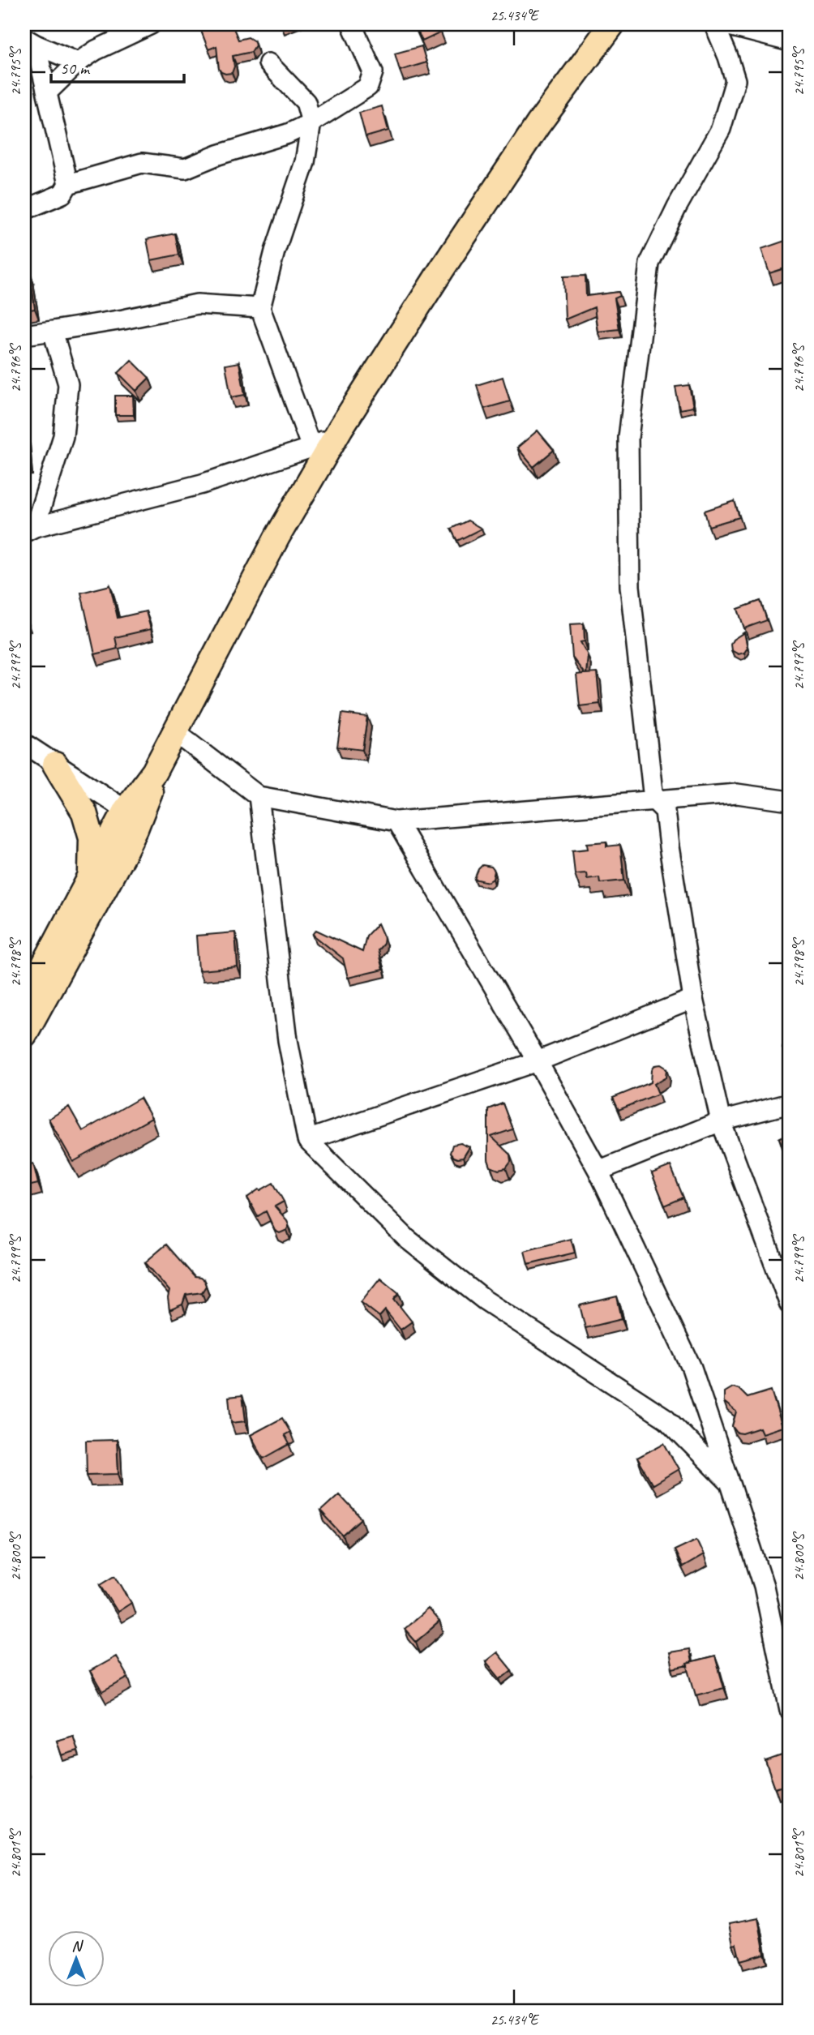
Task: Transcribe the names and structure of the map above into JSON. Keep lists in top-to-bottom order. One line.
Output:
{"scale_bar":"50 m","north":"top","coordinates":["25.434°E","24.795°S","24.796°S","24.797°S","24.798°S","24.799°S","24.800°S","24.801°S"]}
